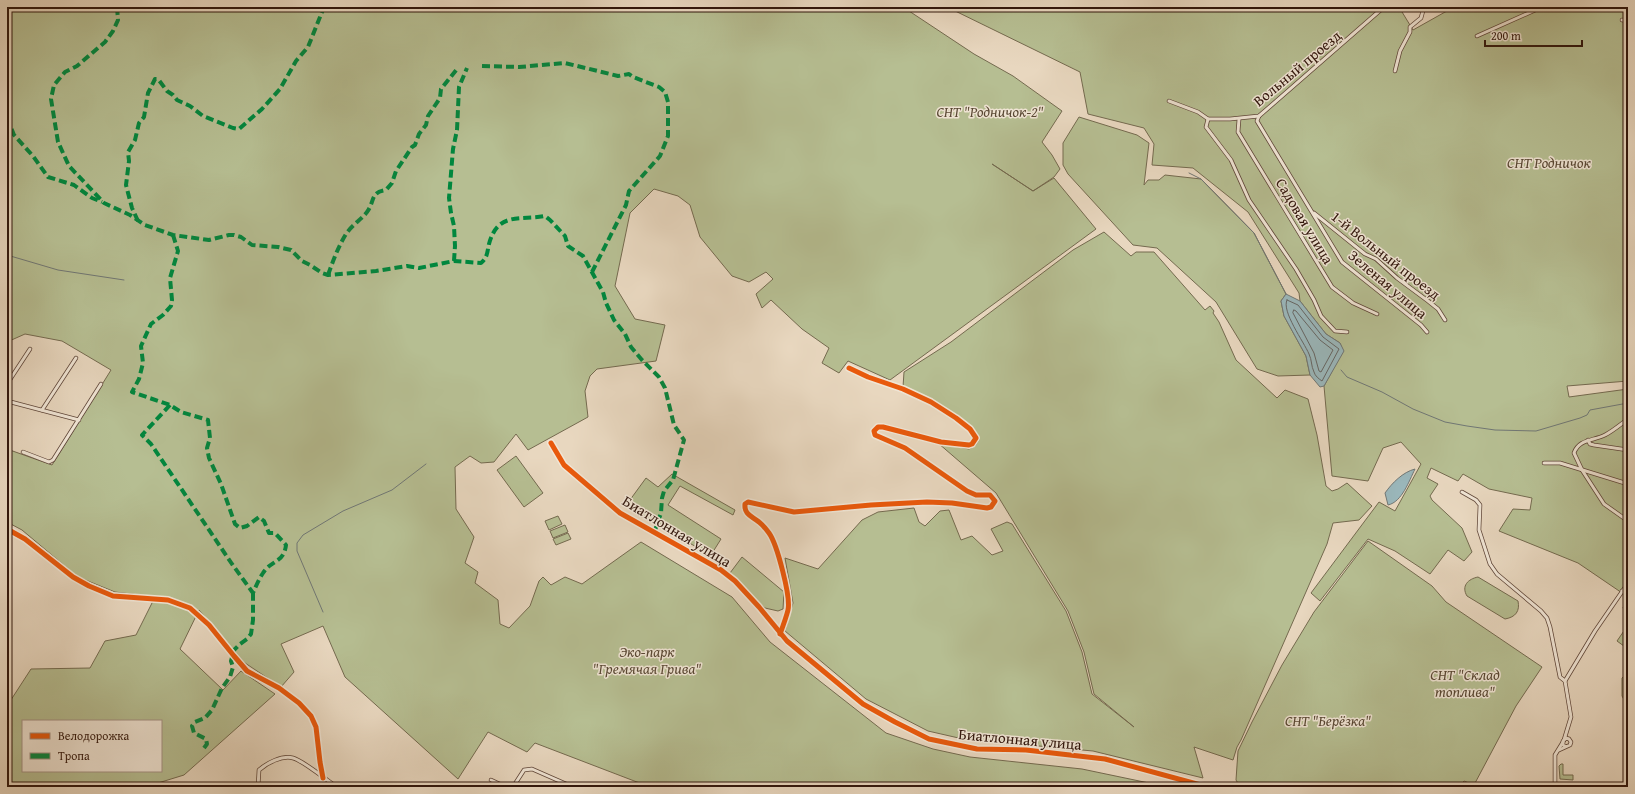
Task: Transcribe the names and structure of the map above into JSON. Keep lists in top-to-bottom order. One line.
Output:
{"streets":{"street":["Вольный проезд","Садовая улица","1-й Вольный проезд","Зеленая улица","Биатлонная улица"]},"crossings":[["Вольный проезд","Садовая улица"],["Вольный проезд","Зеленая улица"],["1-й Вольный проезд","Зеленая улица"]],"parks":["СНТ \"Родничок-2\"","СНТ Родничок","Эко-парк \"Гремячая Грива\"","СНТ \"Склад топлива\"","СНТ \"Берёзка\""],"legend":["Велодорожка","Тропа"],"scale_bar":"200 m"}
